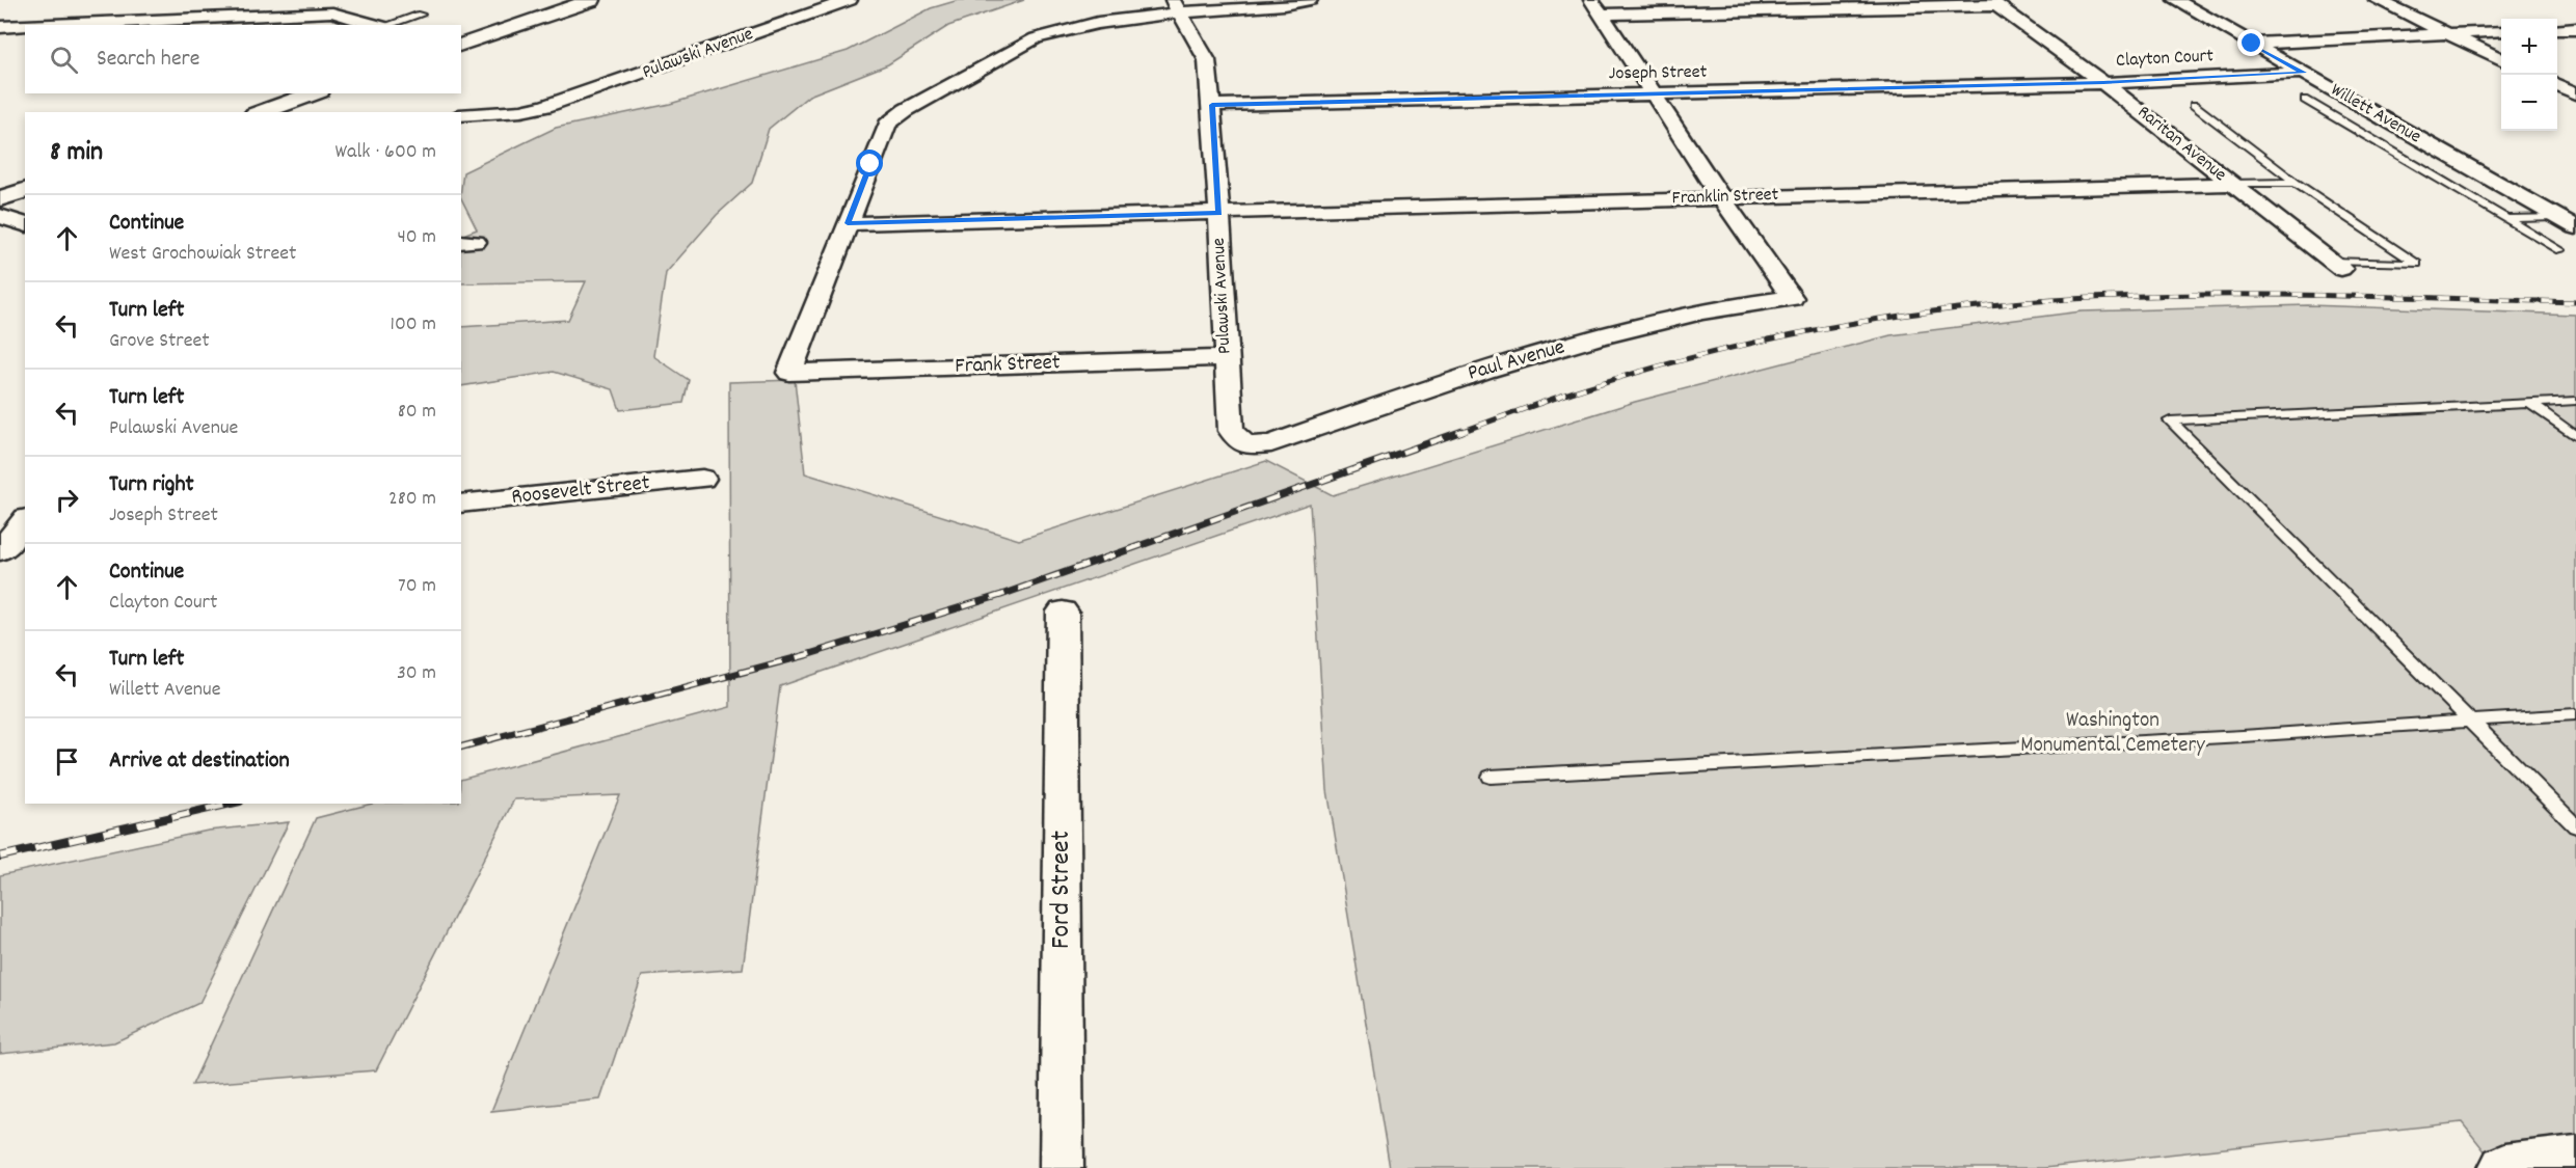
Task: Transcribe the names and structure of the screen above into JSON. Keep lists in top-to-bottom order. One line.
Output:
{"streets":{"street":["Pulawski Avenue","Clayton Court","Joseph Street","Willett Avenue","Raritan Avenue","Franklin Street","Paul Avenue","Frank Street","Roosevelt Street","Ford Street"]},"crossings":[["Pulawski Avenue","Joseph Street"],["Pulawski Avenue","Franklin Street"],["Pulawski Avenue","Paul Avenue"],["Pulawski Avenue","Frank Street"],["Clayton Court","Joseph Street"],["Clayton Court","Willett Avenue"],["Clayton Court","Raritan Avenue"],["Joseph Street","Raritan Avenue"],["Raritan Avenue","Franklin Street"],["Franklin Street","Paul Avenue"],["Franklin Street","Frank Street"]],"parks":["Washington Monumental Cemetery"],"page":{"map_buttons":["+","−"],"search":"Search here","heading":["8 min","Walk · 600 m"],"list":[["Continue","West Grochowiak Street","40 m"],["Turn left","Grove Street","100 m"],["Turn left","Pulawski Avenue","80 m"],["Turn right","Joseph Street","280 m"],["Continue","Clayton Court","70 m"],["Turn left","Willett Avenue","30 m"],"Arrive at destination"]}}
